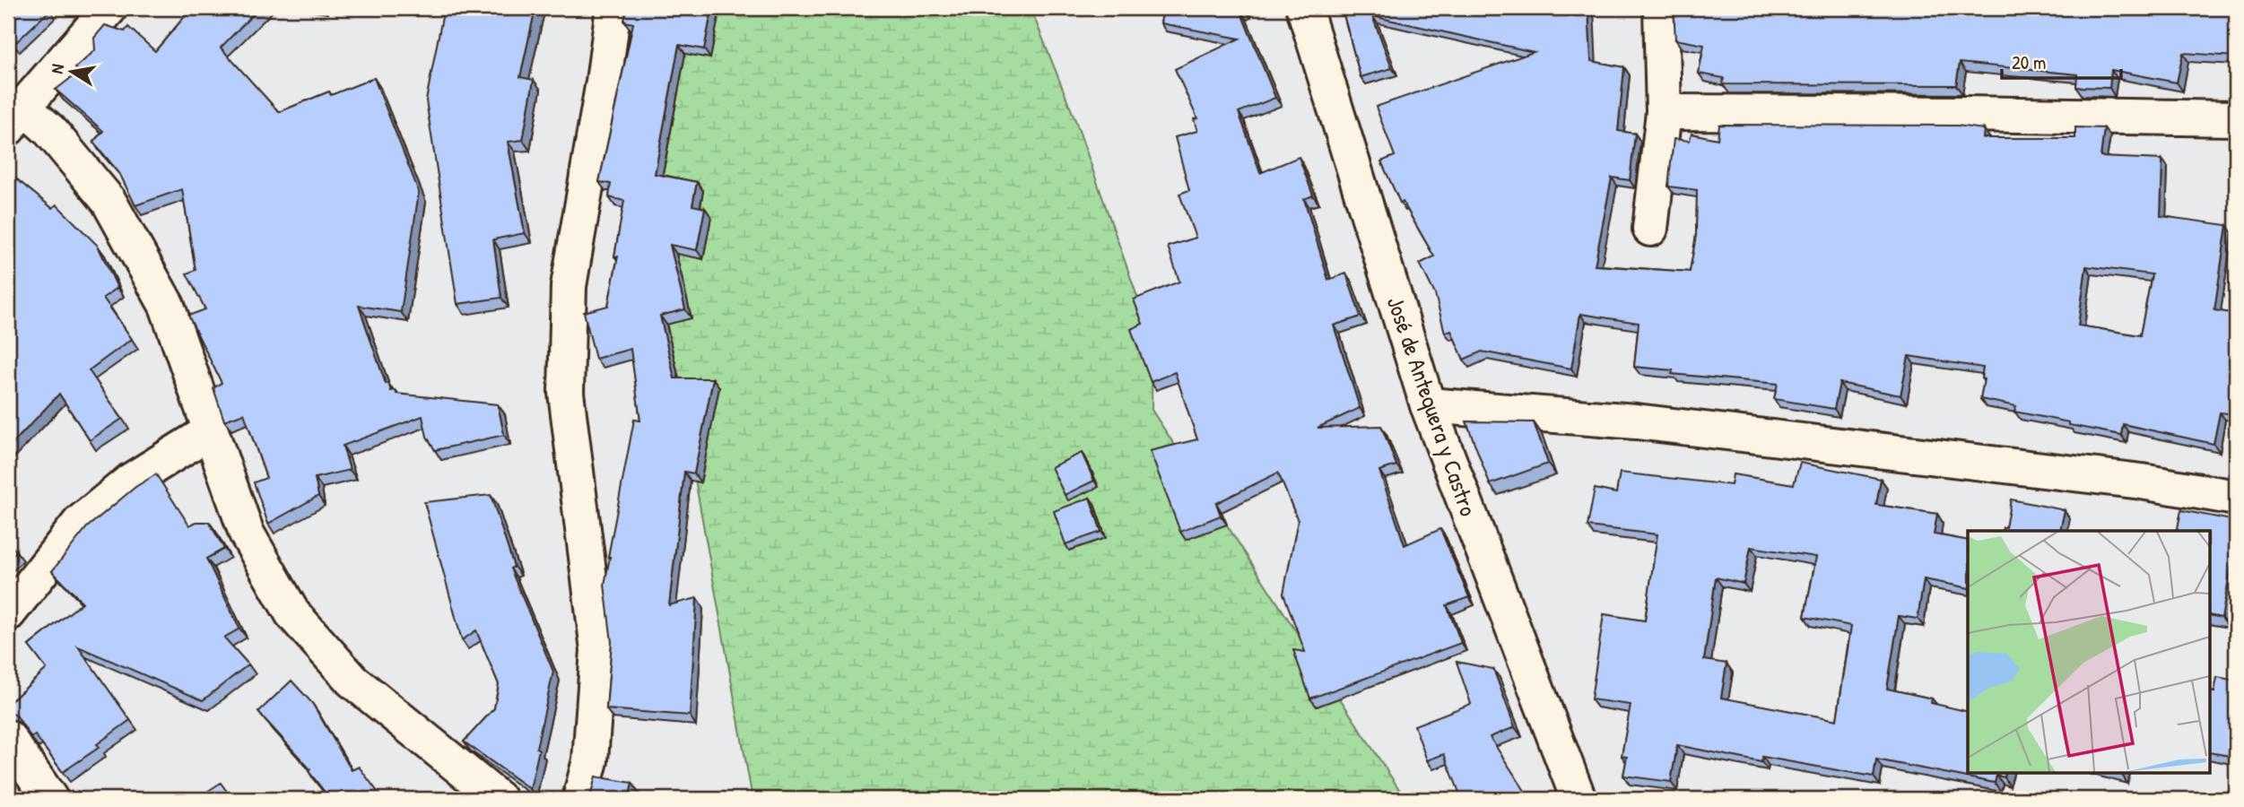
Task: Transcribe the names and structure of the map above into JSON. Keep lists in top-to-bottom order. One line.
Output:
{"streets":{"street":["José de Antequera y Castro"]},"scale_bar":"20 m","north":"left"}
